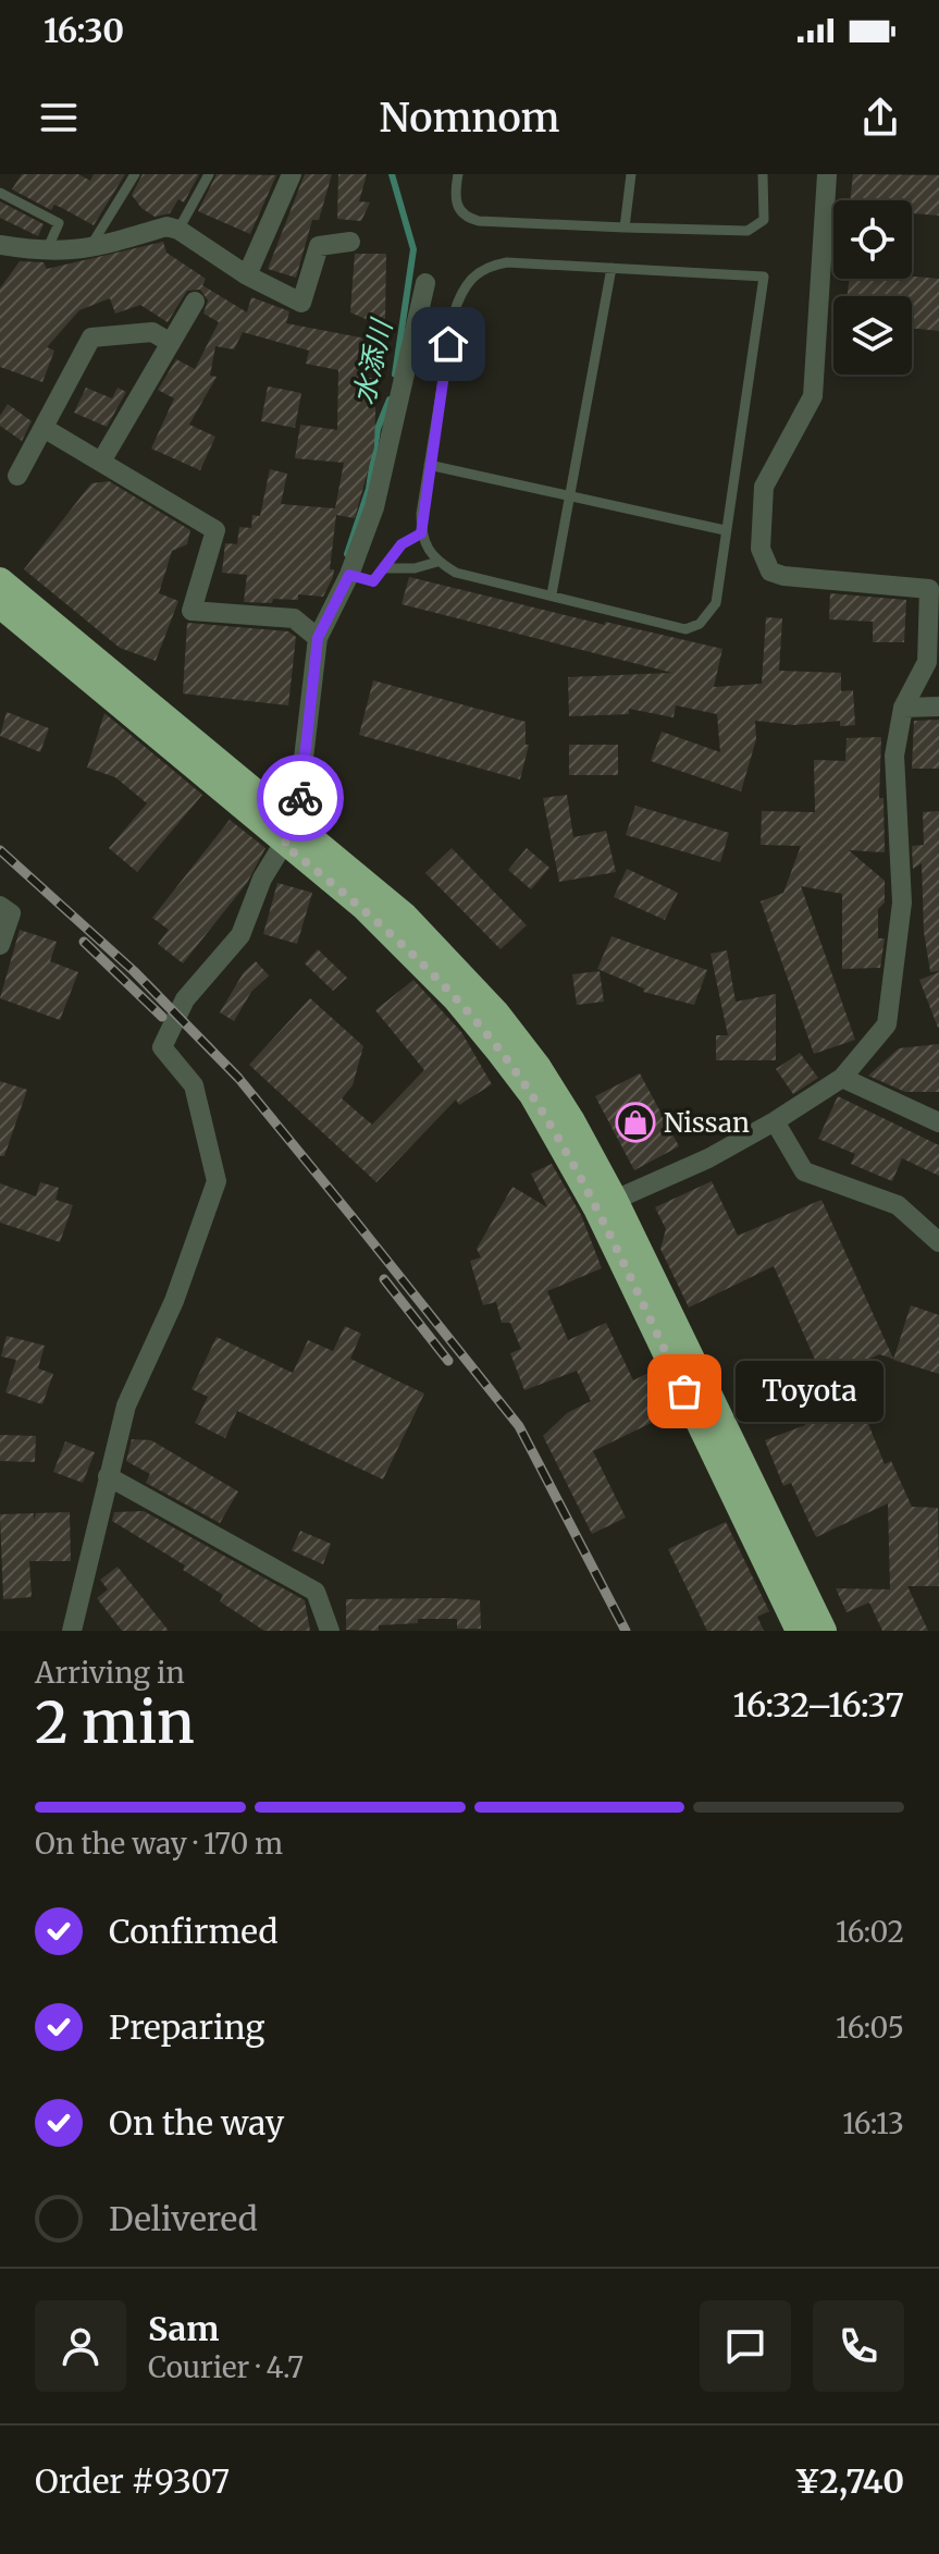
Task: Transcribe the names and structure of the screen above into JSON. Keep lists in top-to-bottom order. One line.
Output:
{"water":["水添川"],"places":{"shop":["Nissan"],"other":["Toyota"]},"page":{"status":"16:30","header":"Nomnom","bubble":"Toyota","heading":["2 min","Arriving in","16:32–16:37"],"panel":["Sam","Courier · 4.7","Order #9307","¥2,740"],"bar":"On the way · 170 m","list":[["Confirmed","16:02"],["Preparing","16:05"],["On the way","16:13"],"Delivered"]}}
